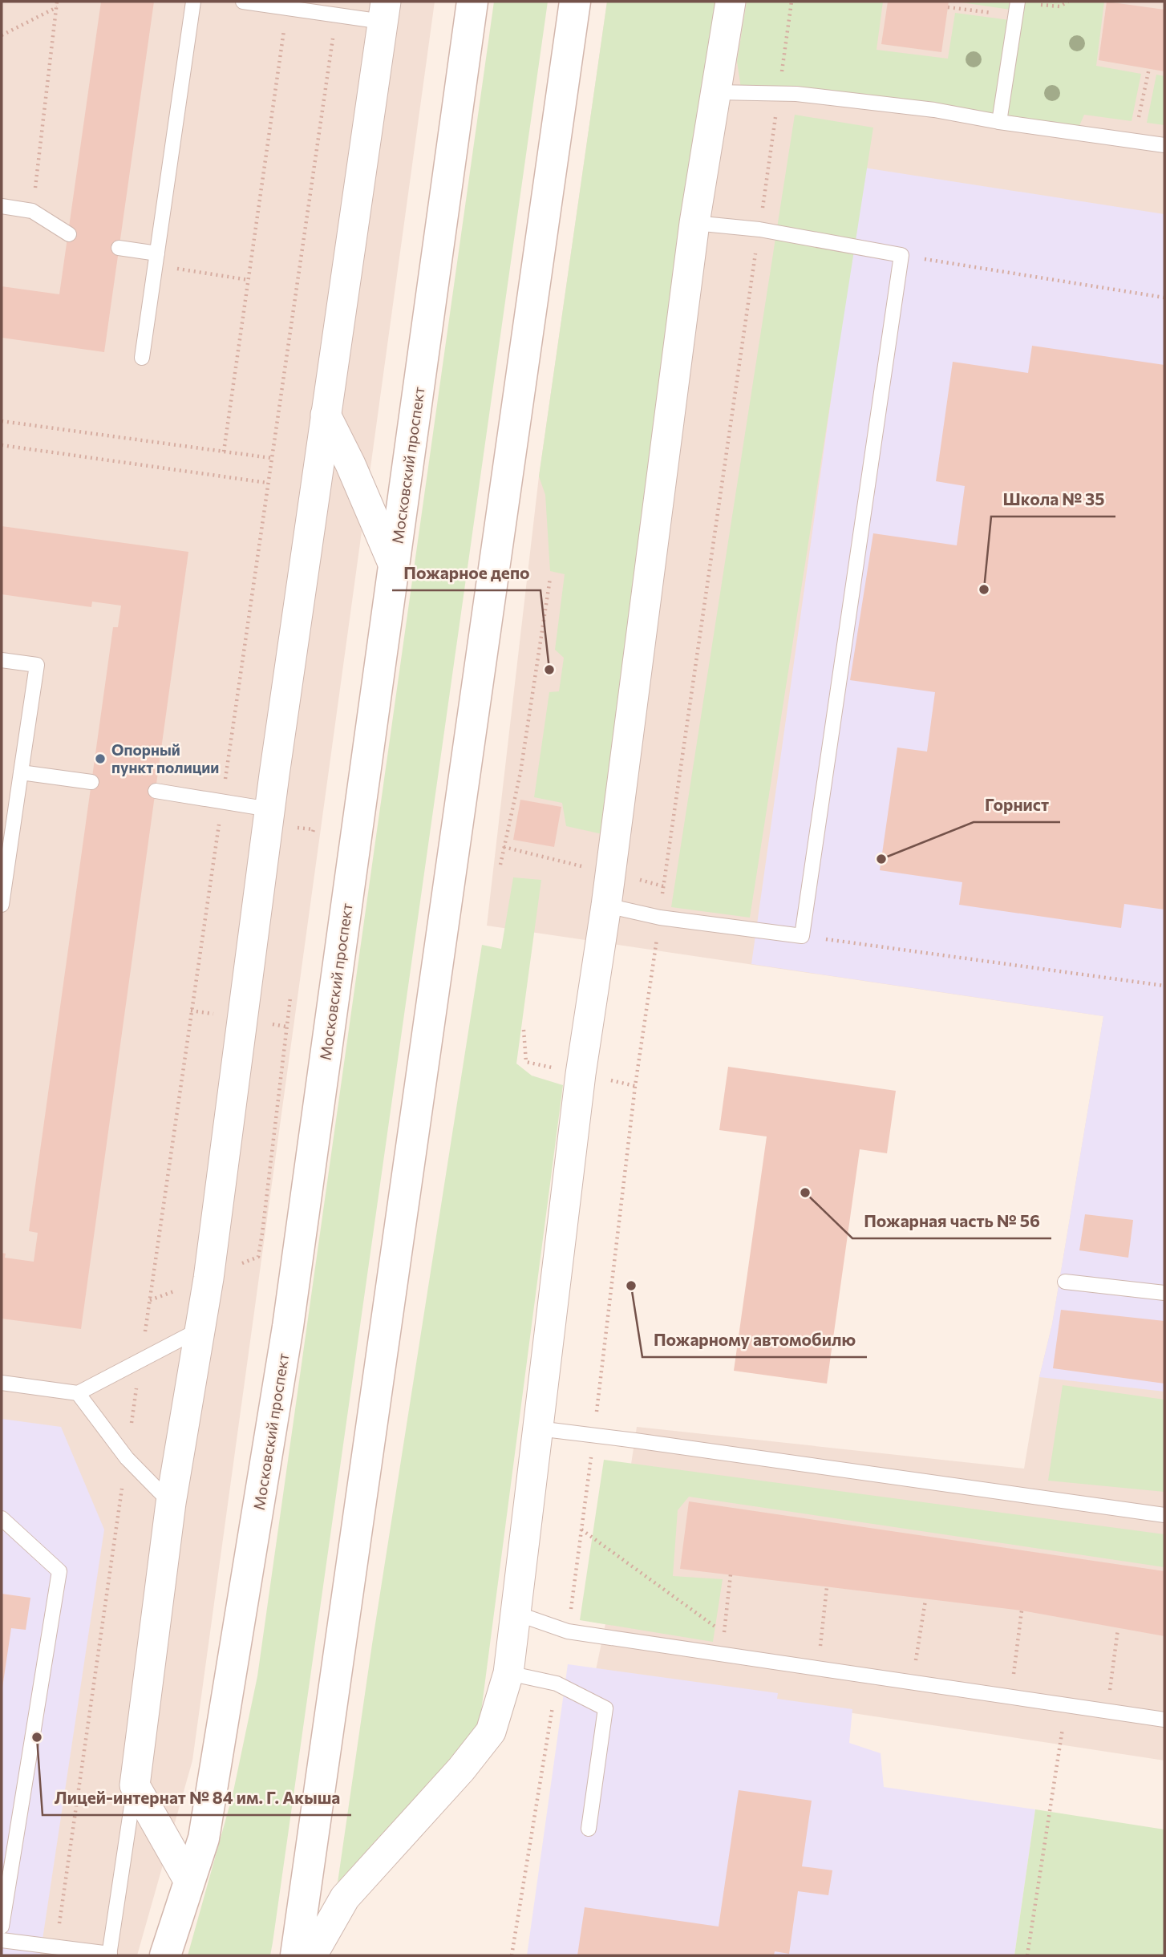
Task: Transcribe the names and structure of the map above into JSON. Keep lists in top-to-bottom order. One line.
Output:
{"streets":{"main road":["Московский проспект"]},"places":["Школа № 35","Пожарное депо","Опорный пункт полиции","Горнист","Пожарная часть № 56","Пожарному автомобилю","Лицей-интернат № 84 им. Г. Акыша"]}
